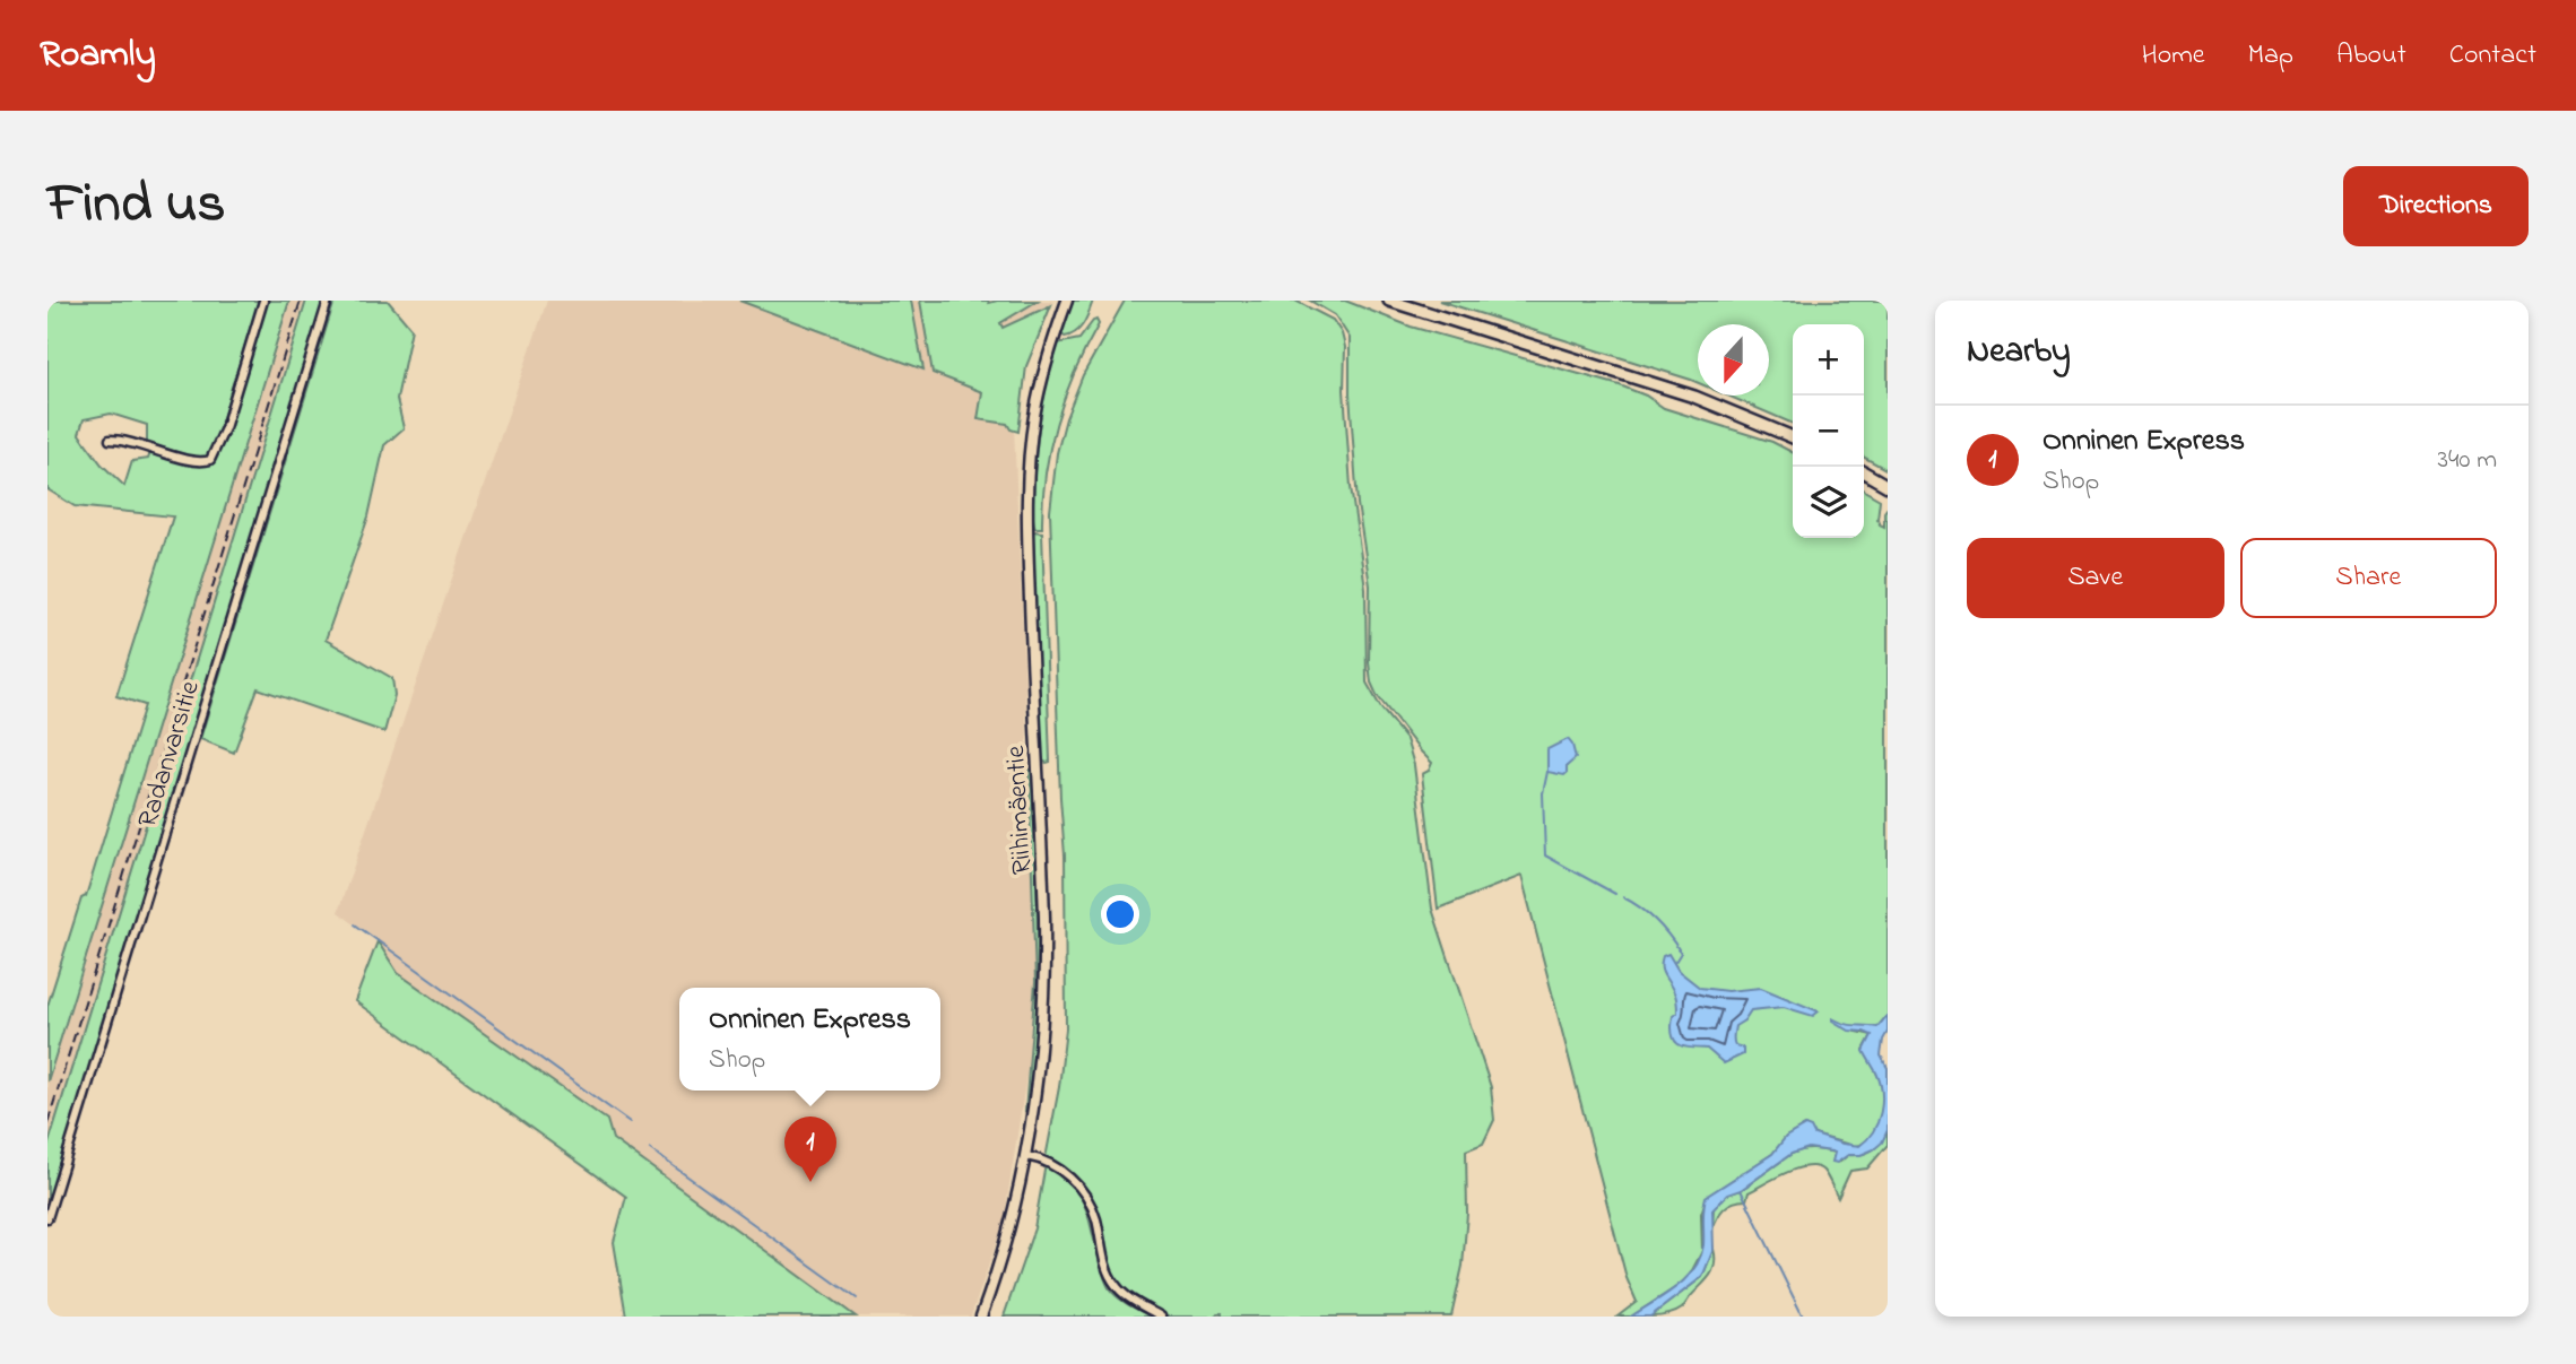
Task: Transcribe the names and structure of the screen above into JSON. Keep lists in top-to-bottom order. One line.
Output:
{"streets":{"street":["Radanvarsitie","Riihimäentie"]},"north":"bottom","page":{"header":"Roamly","nav":["Home","Map","About","Contact"],"title":"Find us","buttons":["Directions",["Save","Share"]],"heading":"Nearby","map_buttons":["+","−"],"list":[{"mark":"1","name":"Onninen Express","note":"Shop","value":"340 m"}],"popup":["Onninen Express","Shop"],"pins":"1"}}
